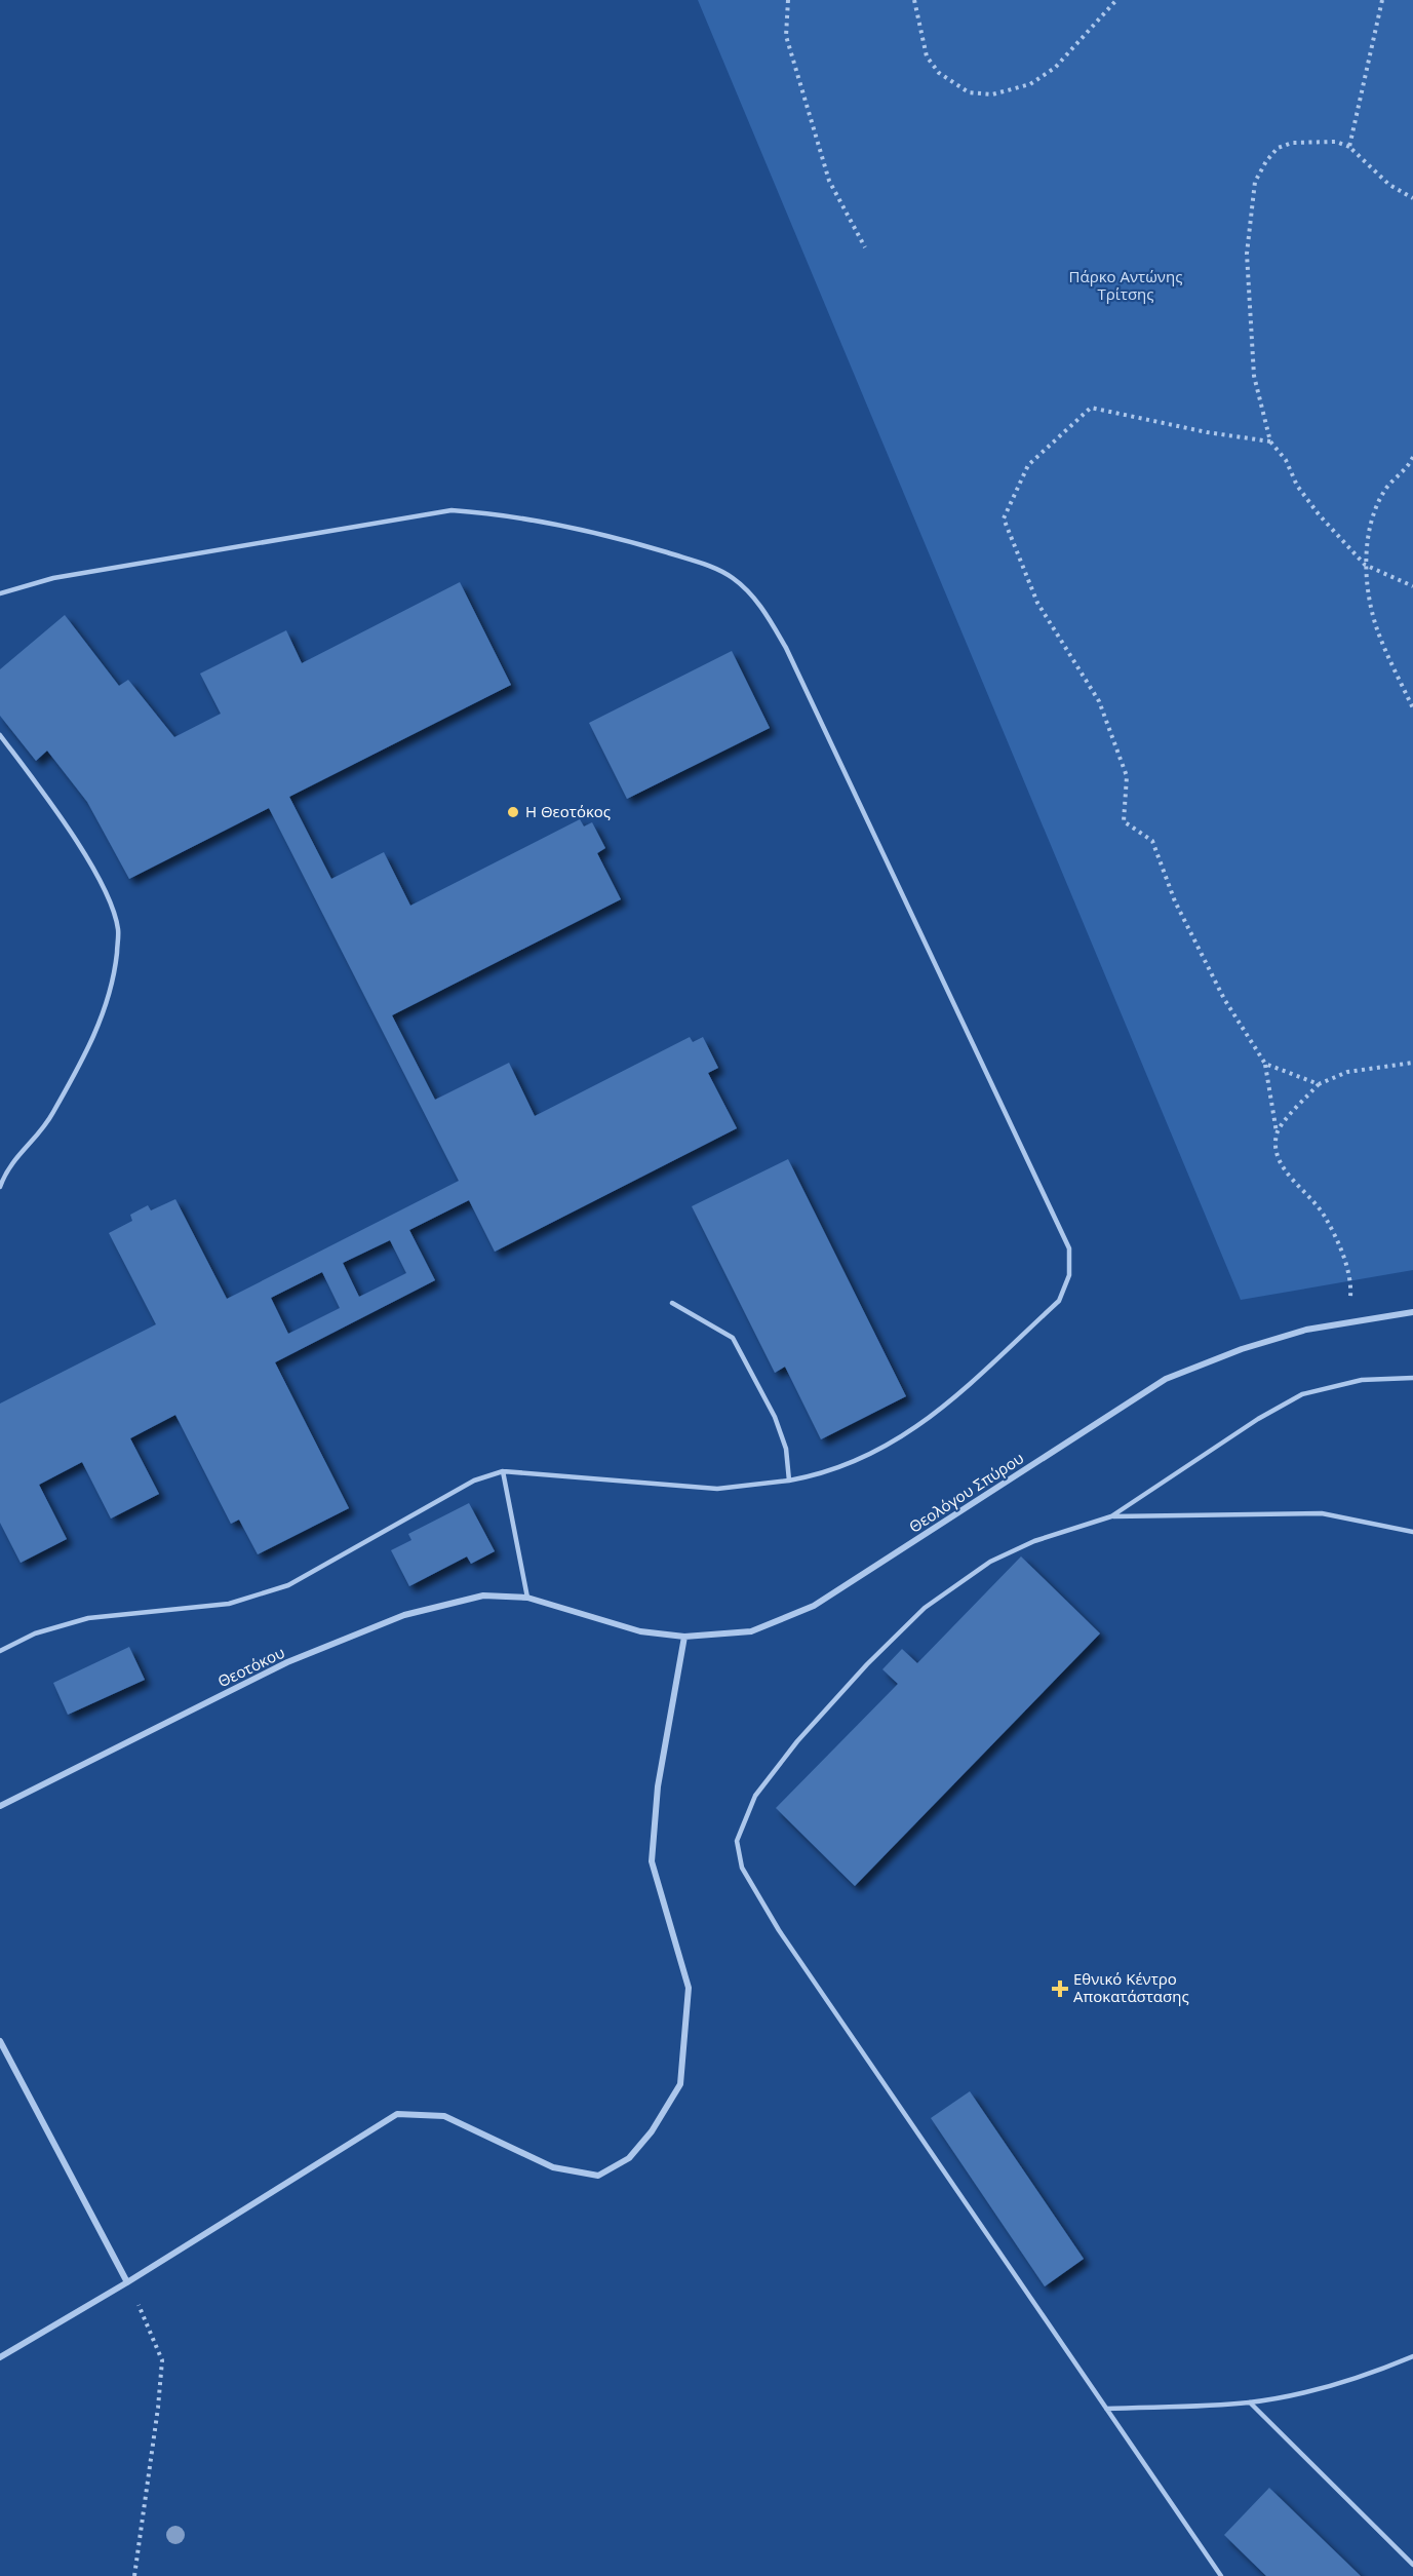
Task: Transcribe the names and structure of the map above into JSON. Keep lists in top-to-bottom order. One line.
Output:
{"streets":{"street":["Θεολόγου Σπύρου","Θεοτόκου"]},"crossings":[["Θεολόγου Σπύρου","Θεοτόκου"]],"parks":["Πάρκο Αντώνης Τρίτσης"],"places":{"other":["Η Θεοτόκος"],"health":["Εθνικό Κέντρο Αποκατάστασης"]}}
